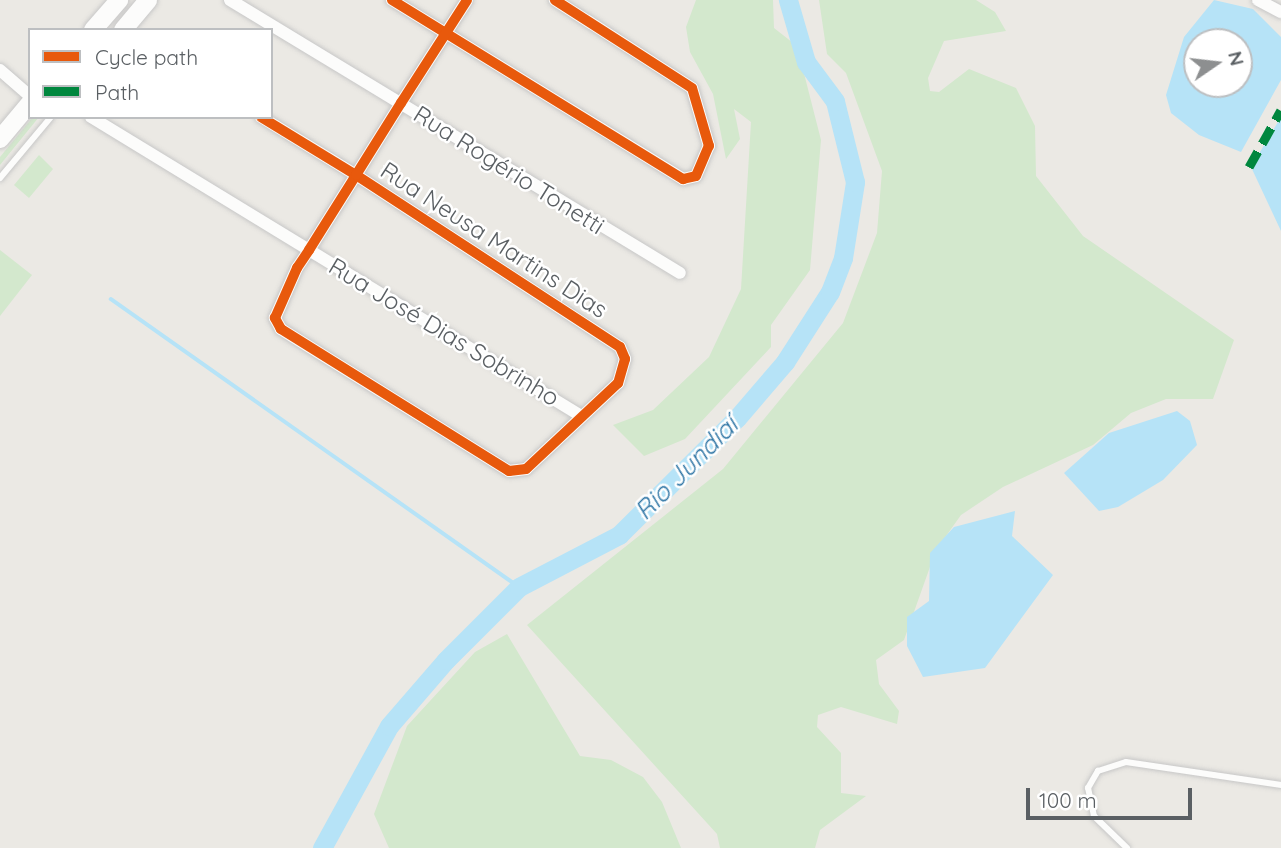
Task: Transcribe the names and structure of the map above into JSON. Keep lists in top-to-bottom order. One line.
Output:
{"streets":{"street":["Rua Rogério Tonetti","Rua Neusa Martins Dias","Rua José Dias Sobrinho"]},"crossings":[["Rua Neusa Martins Dias","Rua José Dias Sobrinho"]],"water":["Rio Jundiaí"],"legend":["Cycle path","Path"],"scale_bar":"100 m","north":"right"}
